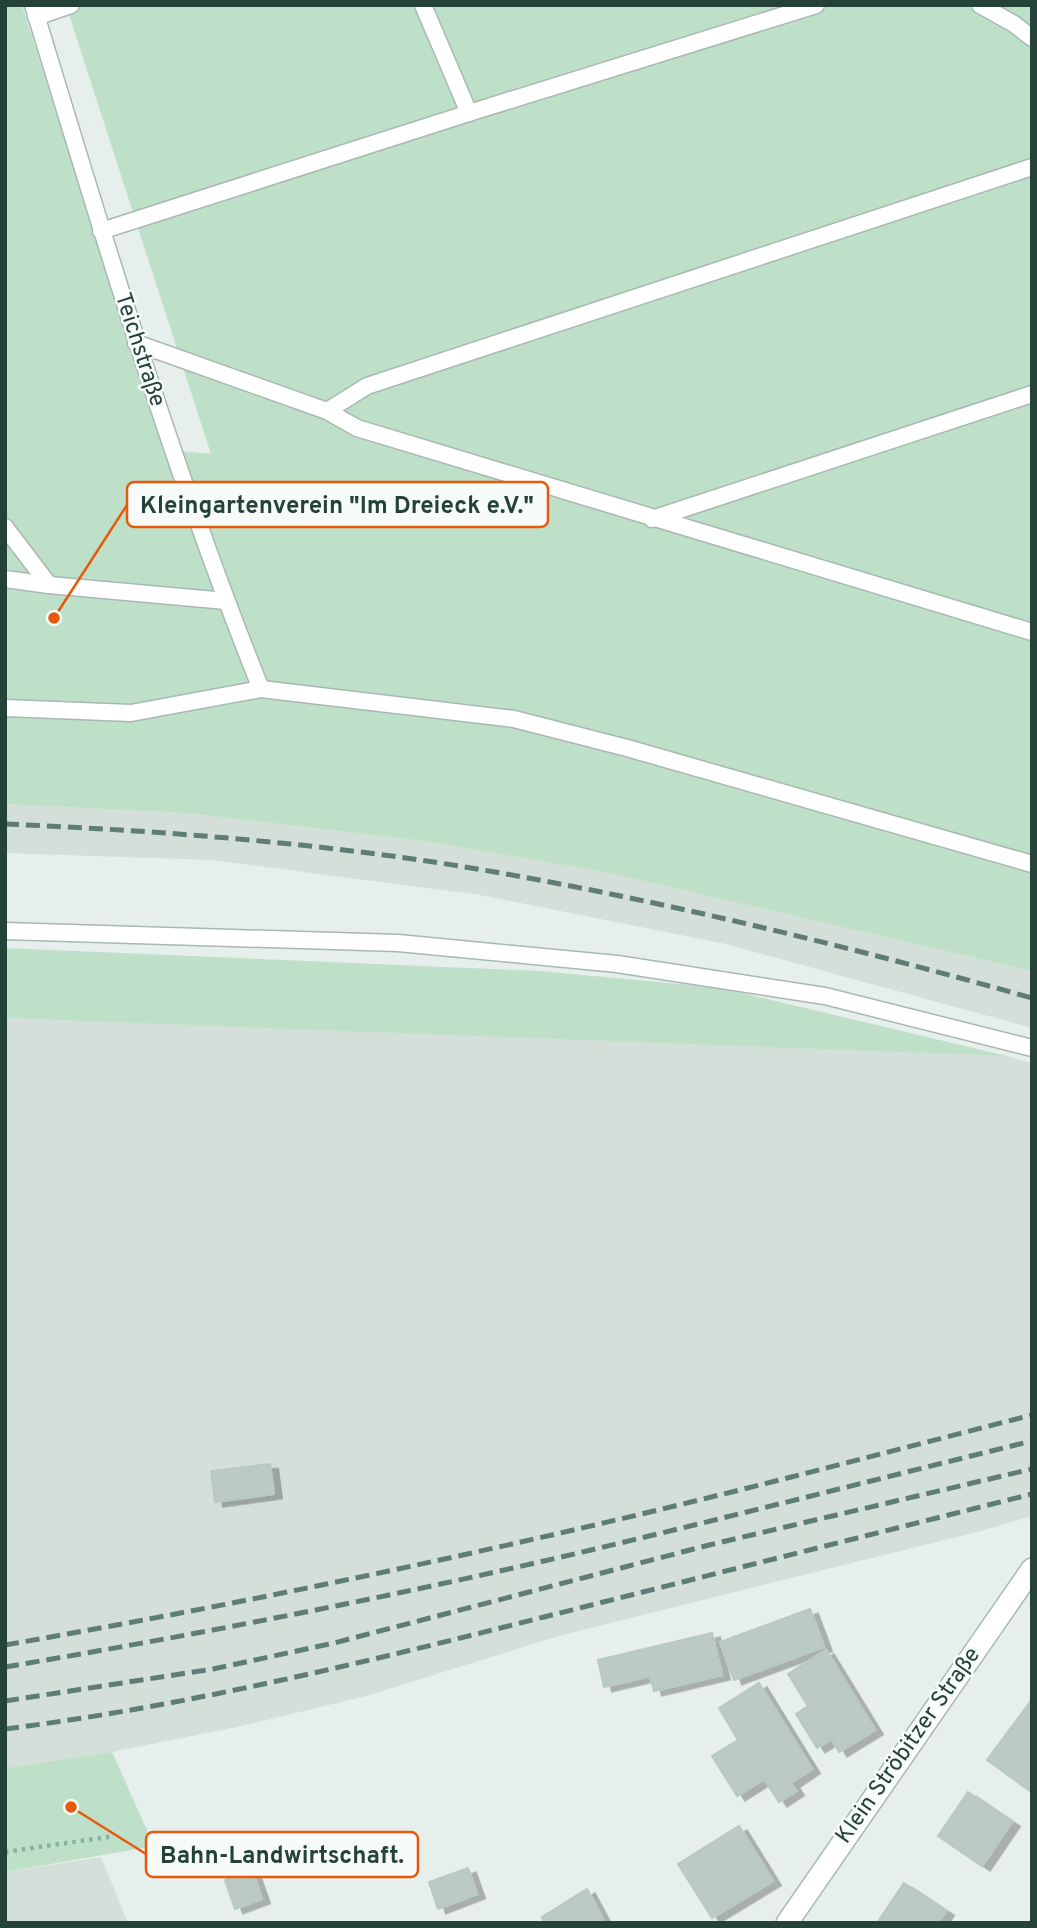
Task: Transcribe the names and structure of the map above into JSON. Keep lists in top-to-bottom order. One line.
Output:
{"streets":{"street":["Klein Ströbitzer Straße"],"lane":["Teichstraße"]},"places":["Kleingartenverein \"Im Dreieck e.V.\"","Bahn-Landwirtschaft."]}
